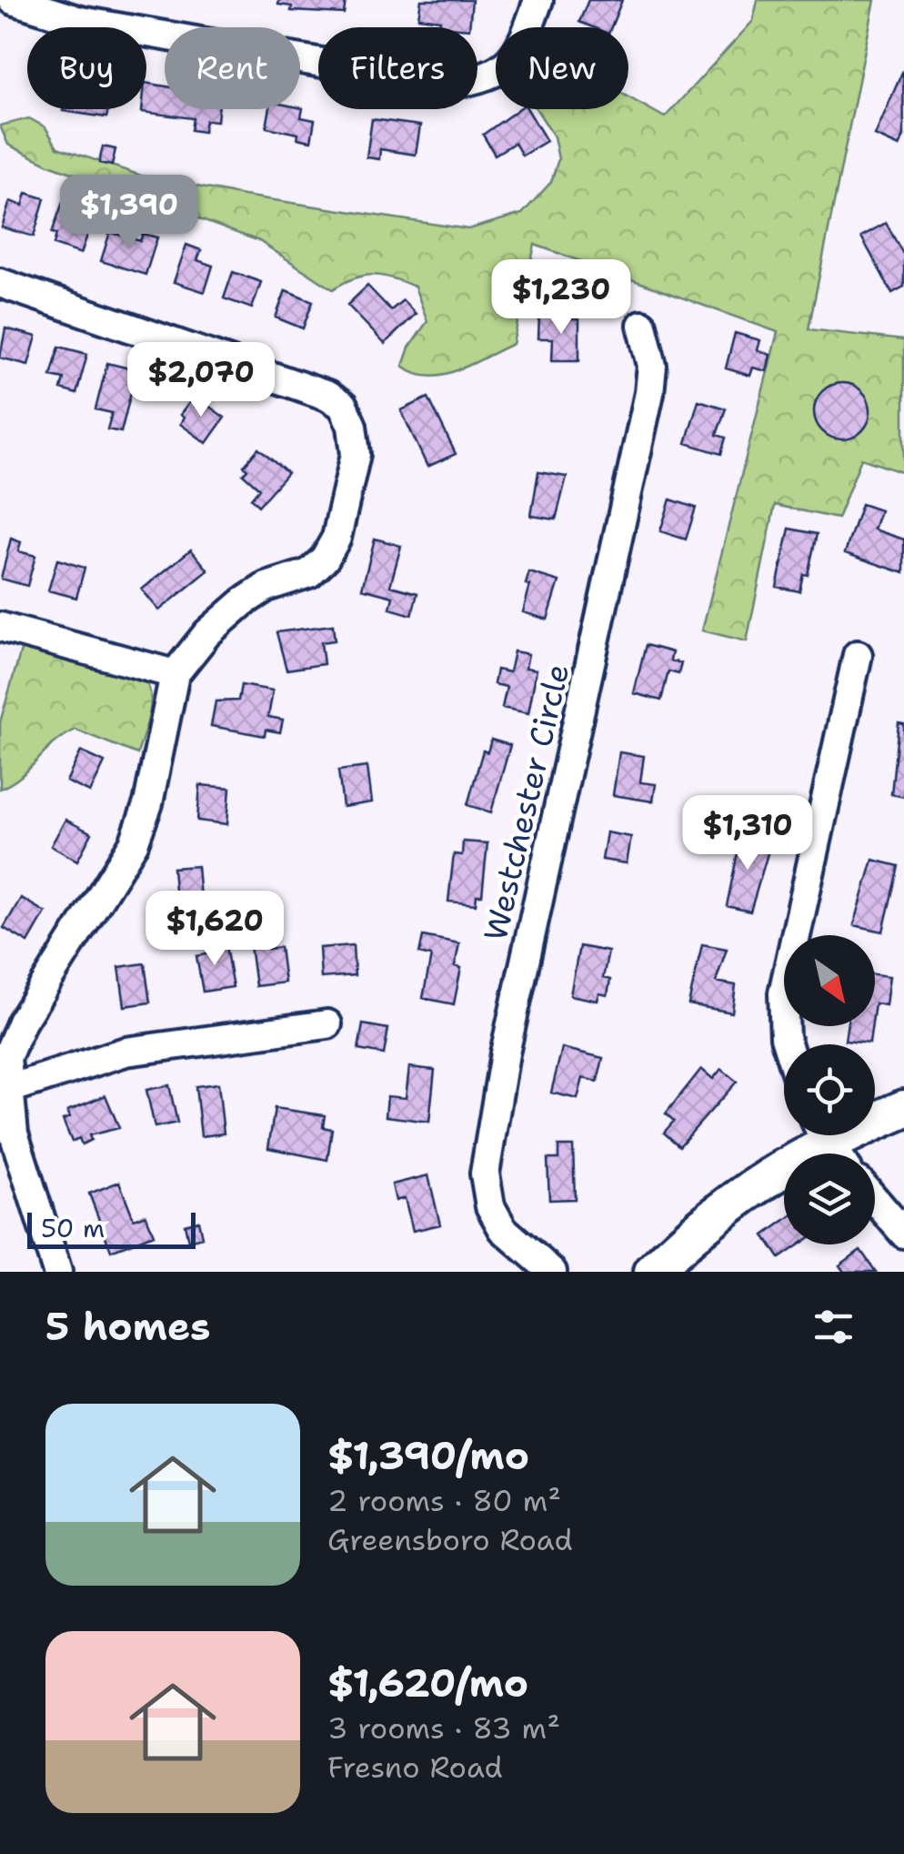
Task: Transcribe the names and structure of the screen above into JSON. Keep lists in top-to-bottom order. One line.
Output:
{"streets":{"street":["Westchester Circle"]},"scale_bar":"50 m","north":"bottom right","page":{"chip":["Buy","Rent","Filters","New"],"price":["$1,390","$1,230","$2,070","$1,310","$1,620"],"scale":"50 m","heading":"5 homes","list":[{"name":"$1,390/mo","note":"2 rooms · 80 m² · Greensboro Road"},{"name":"$1,620/mo","note":"3 rooms · 83 m² · Fresno Road"}]}}
